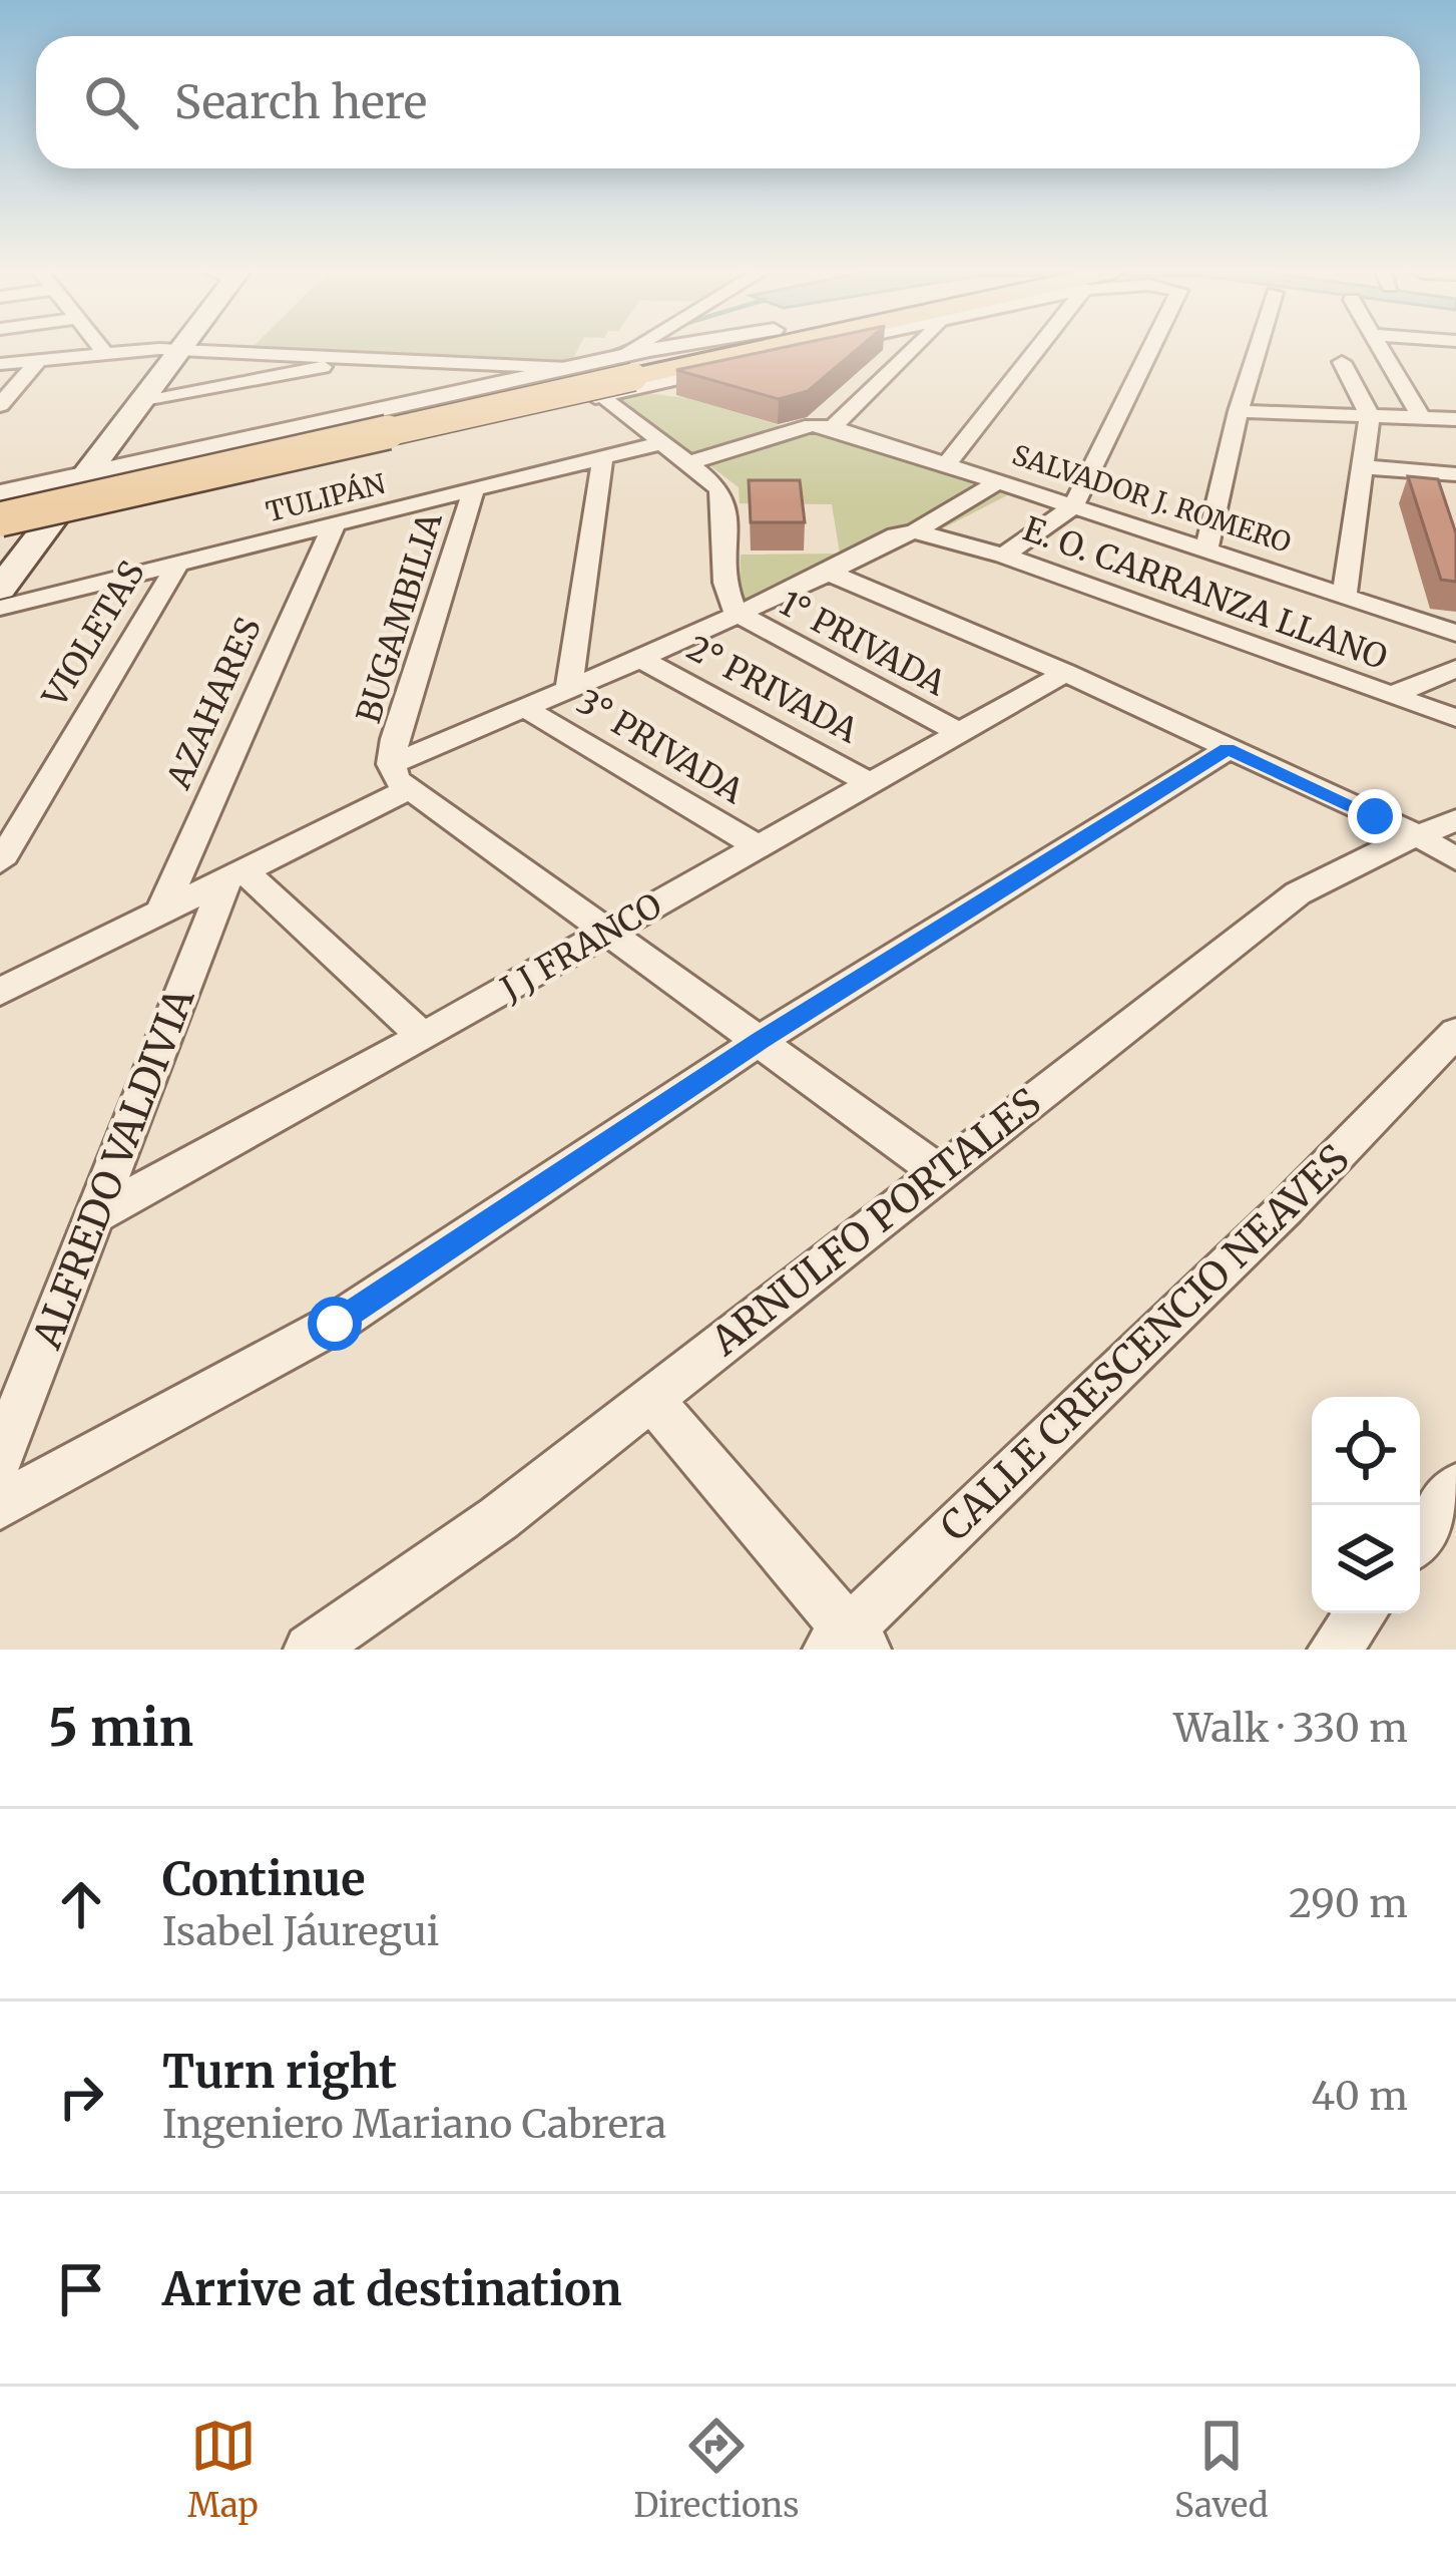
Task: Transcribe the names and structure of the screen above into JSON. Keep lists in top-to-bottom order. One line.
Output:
{"streets":{"street":["TULIPÁN","SALVADOR J. ROMERO","E. O. CARRANZA LLANO","BUGAMBILIA","VIOLETAS","1° PRIVADA","2° PRIVADA","AZAHARES","3° PRIVADA","J J FRANCO","ALFREDO VALDIVIA","ARNULFO PORTALES","CALLE CRESCENCIO NEAVES"]},"crossings":[["TULIPÁN","BUGAMBILIA"],["TULIPÁN","VIOLETAS"],["TULIPÁN","AZAHARES"],["1° PRIVADA","J J FRANCO"],["2° PRIVADA","J J FRANCO"],["3° PRIVADA","J J FRANCO"],["J J FRANCO","ALFREDO VALDIVIA"]],"page":{"search":"Search here","heading":["5 min","Walk · 330 m"],"list":[["Continue","Isabel Jáuregui","290 m"],["Turn right","Ingeniero Mariano Cabrera","40 m"],"Arrive at destination"],"nav":["Map","Directions","Saved"]}}
